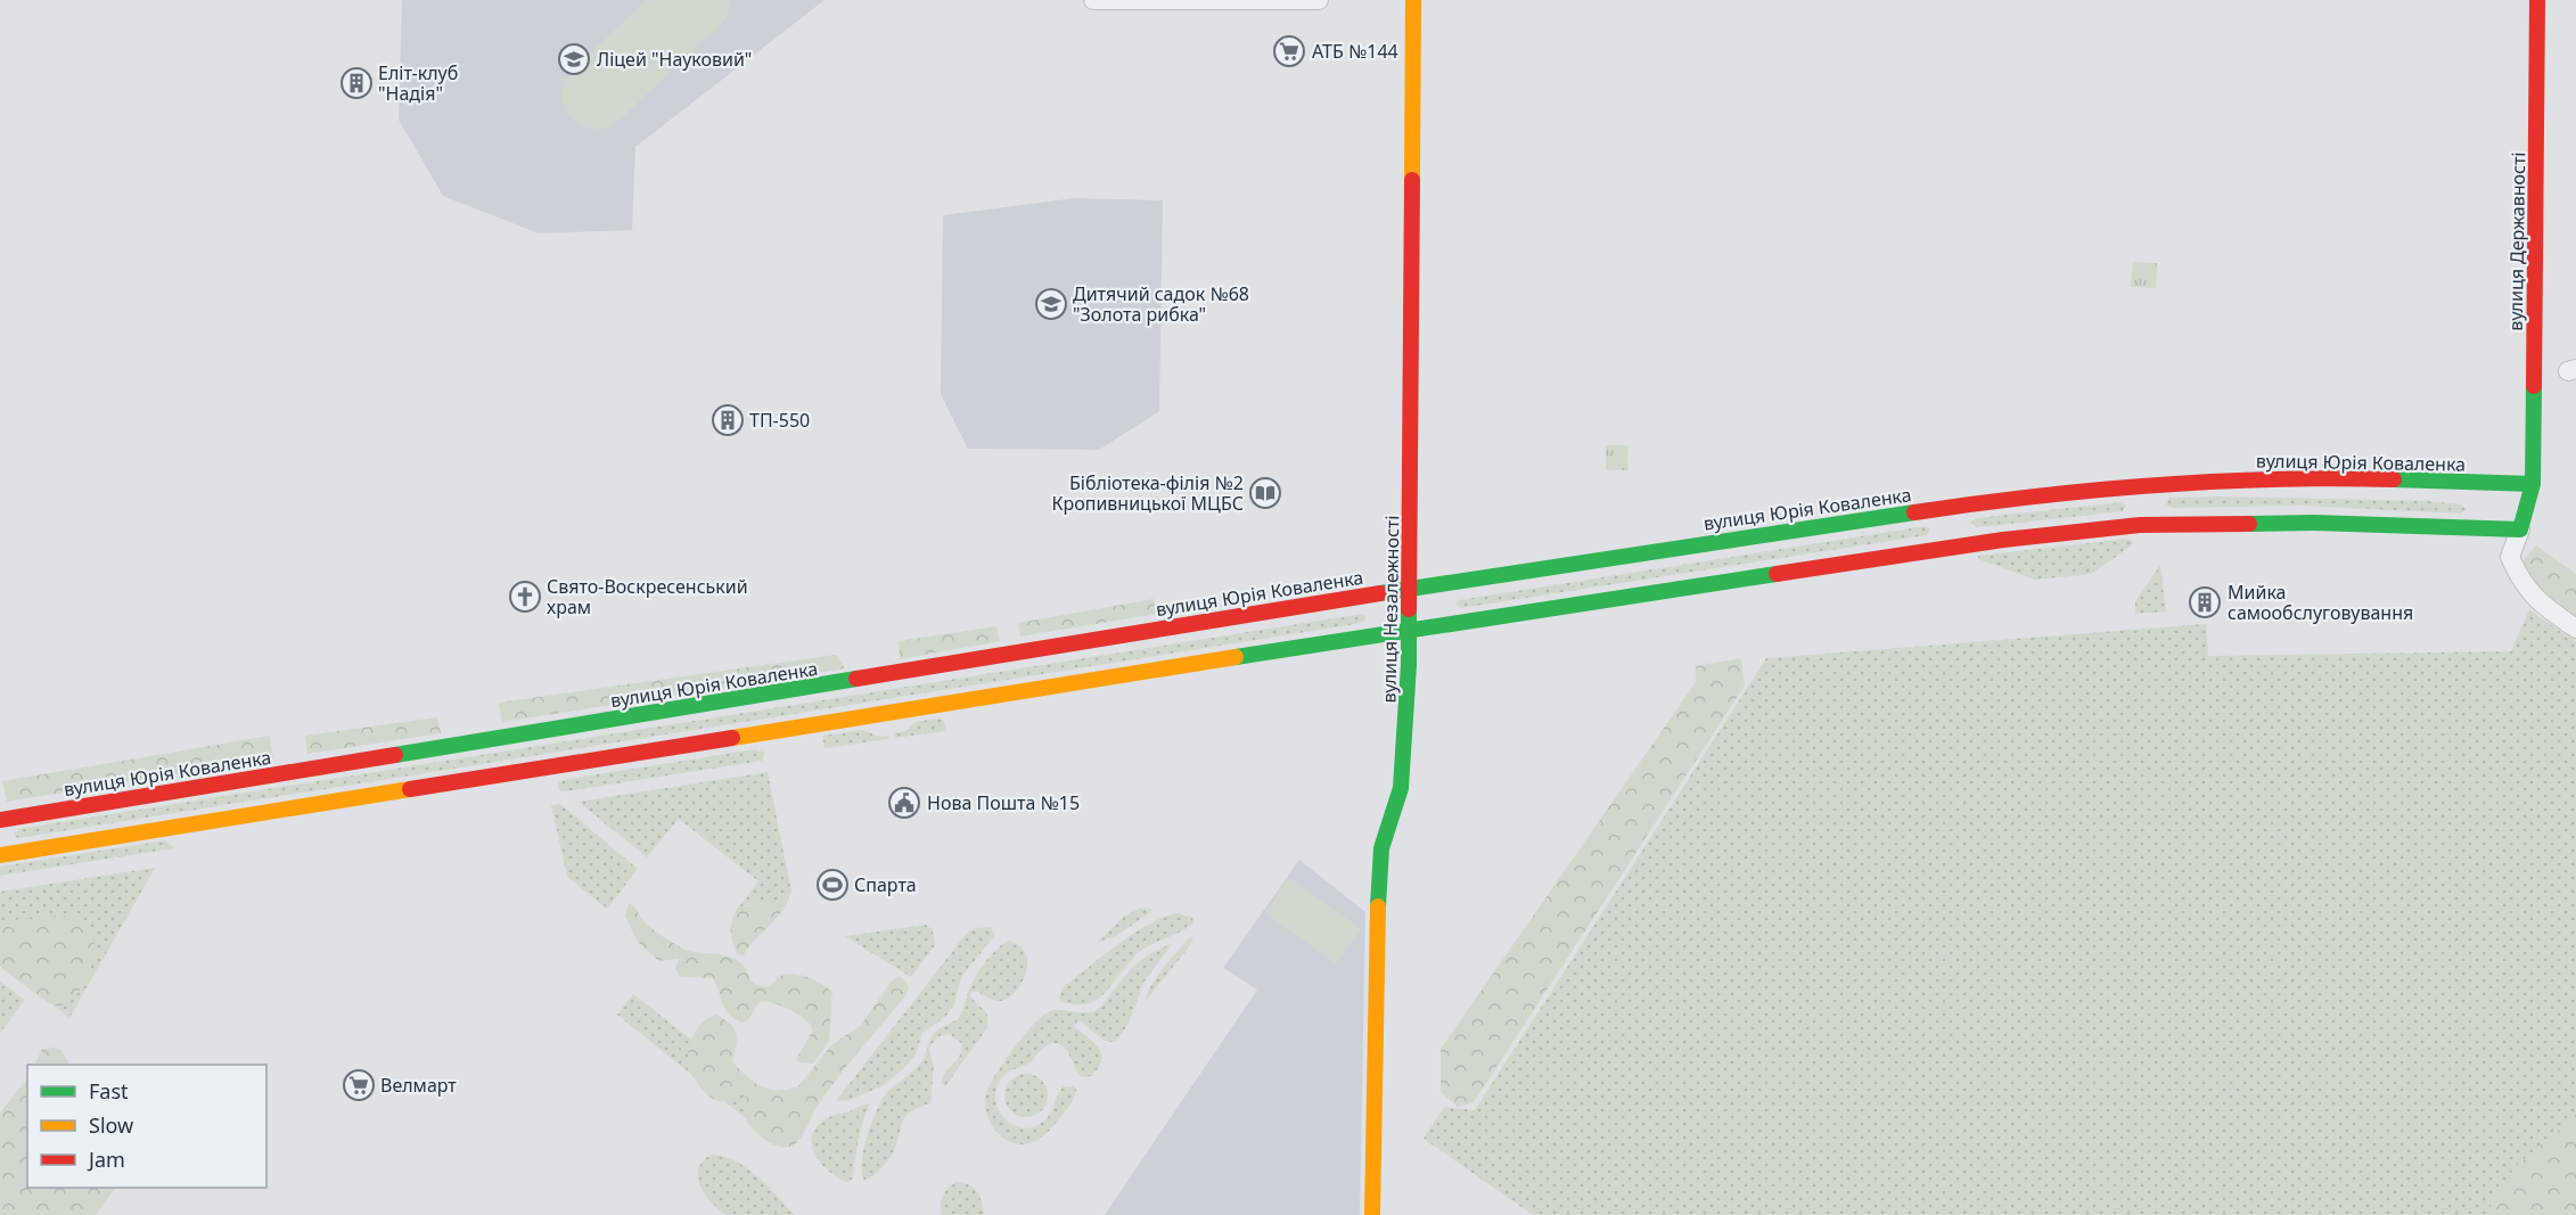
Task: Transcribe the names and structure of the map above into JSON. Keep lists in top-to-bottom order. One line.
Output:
{"streets":{"main road":["вулиця Державності","вулиця Юрія Коваленка","вулиця Незалежності"]},"crossings":[["вулиця Державності","вулиця Юрія Коваленка"],["вулиця Юрія Коваленка","вулиця Незалежності"]],"places":{"supermarket":["АТБ №144","Велмарт"],"school or university":["Ліцей \"Науковий\"","Дитячий садок №68 \"Золота рибка\""],"building":["Еліт-клуб \"Надія\"","ТП-550","Мийка самообслуговування"],"library":["Бібліотека-філія №2 Кропивницької МЦБС"],"church":["Свято-Воскресенський храм"],"public building":["Нова Пошта №15"],"sports":["Спарта"]},"legend":["Fast","Slow","Jam"]}
